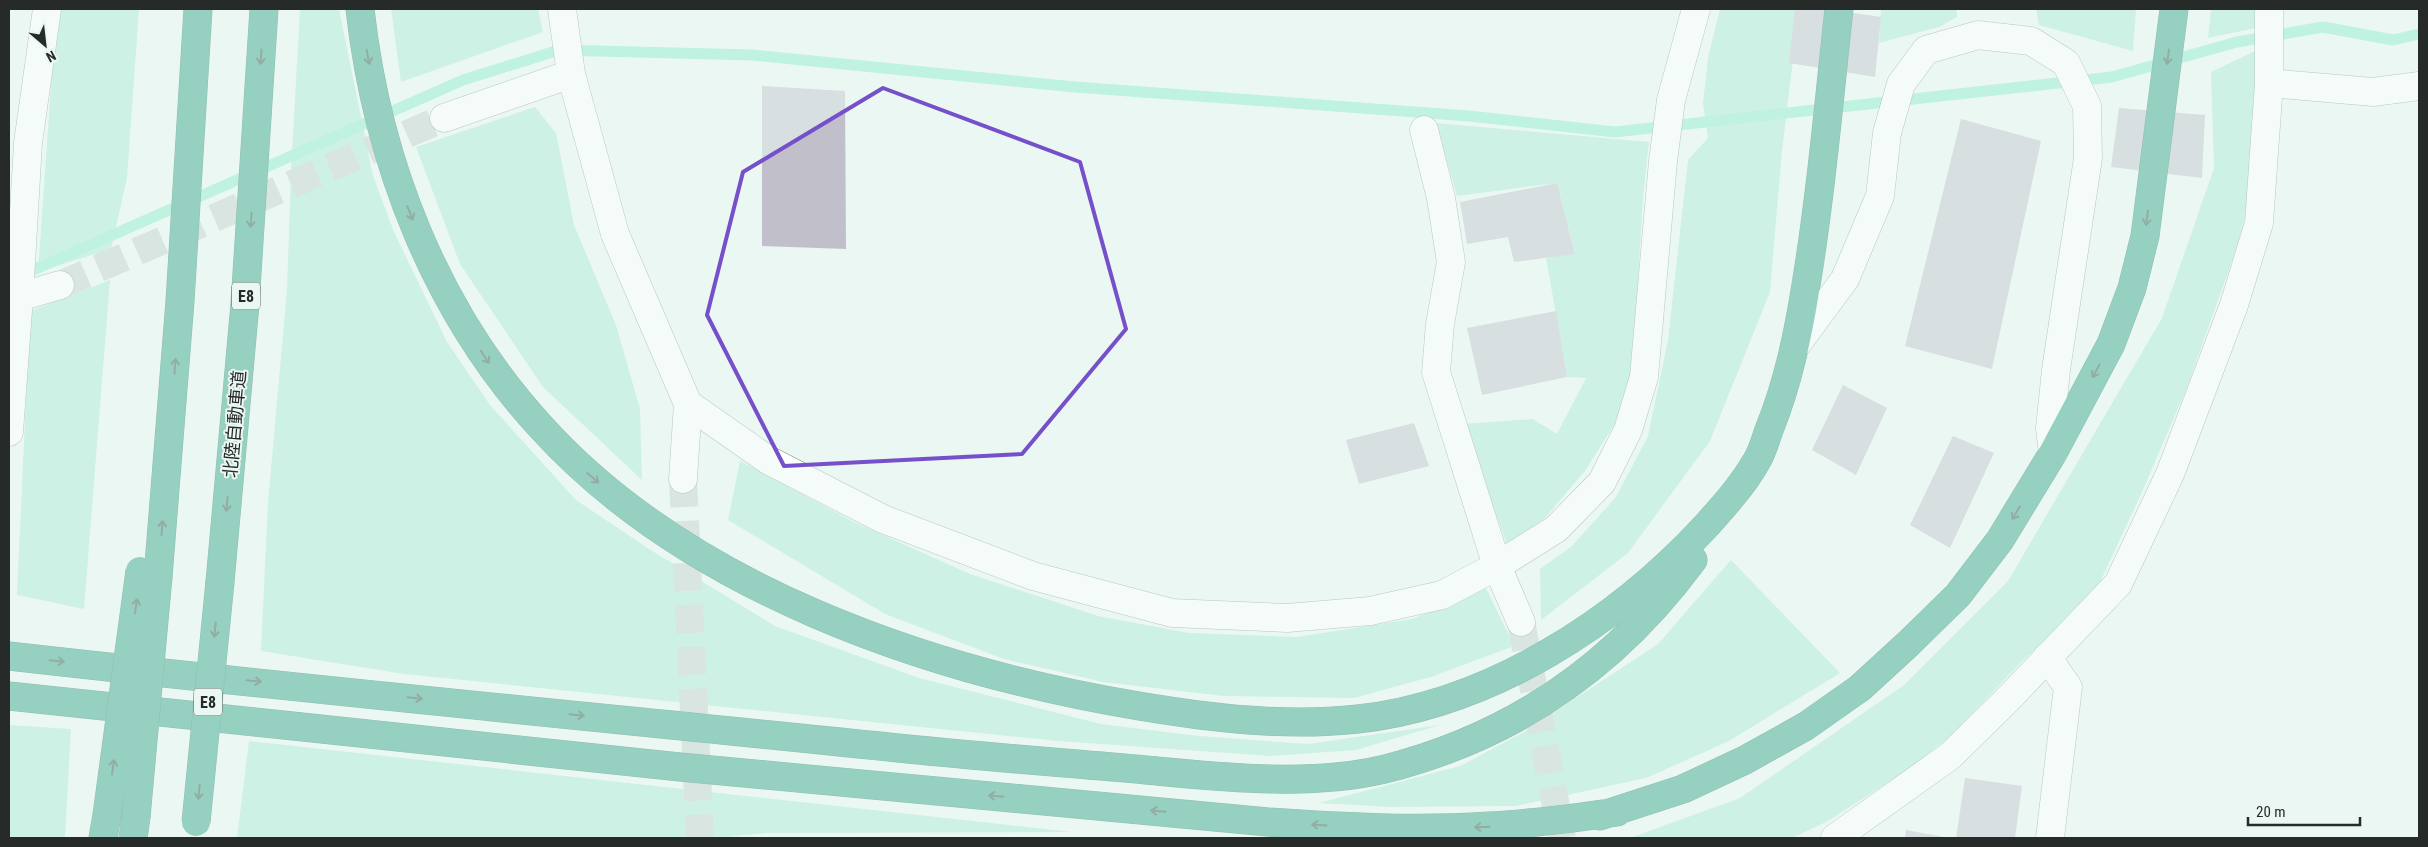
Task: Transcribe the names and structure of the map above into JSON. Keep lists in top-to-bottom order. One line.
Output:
{"streets":{"highway":["E8","北陸自動車道"]},"scale_bar":"20 m","north":"bottom right"}
